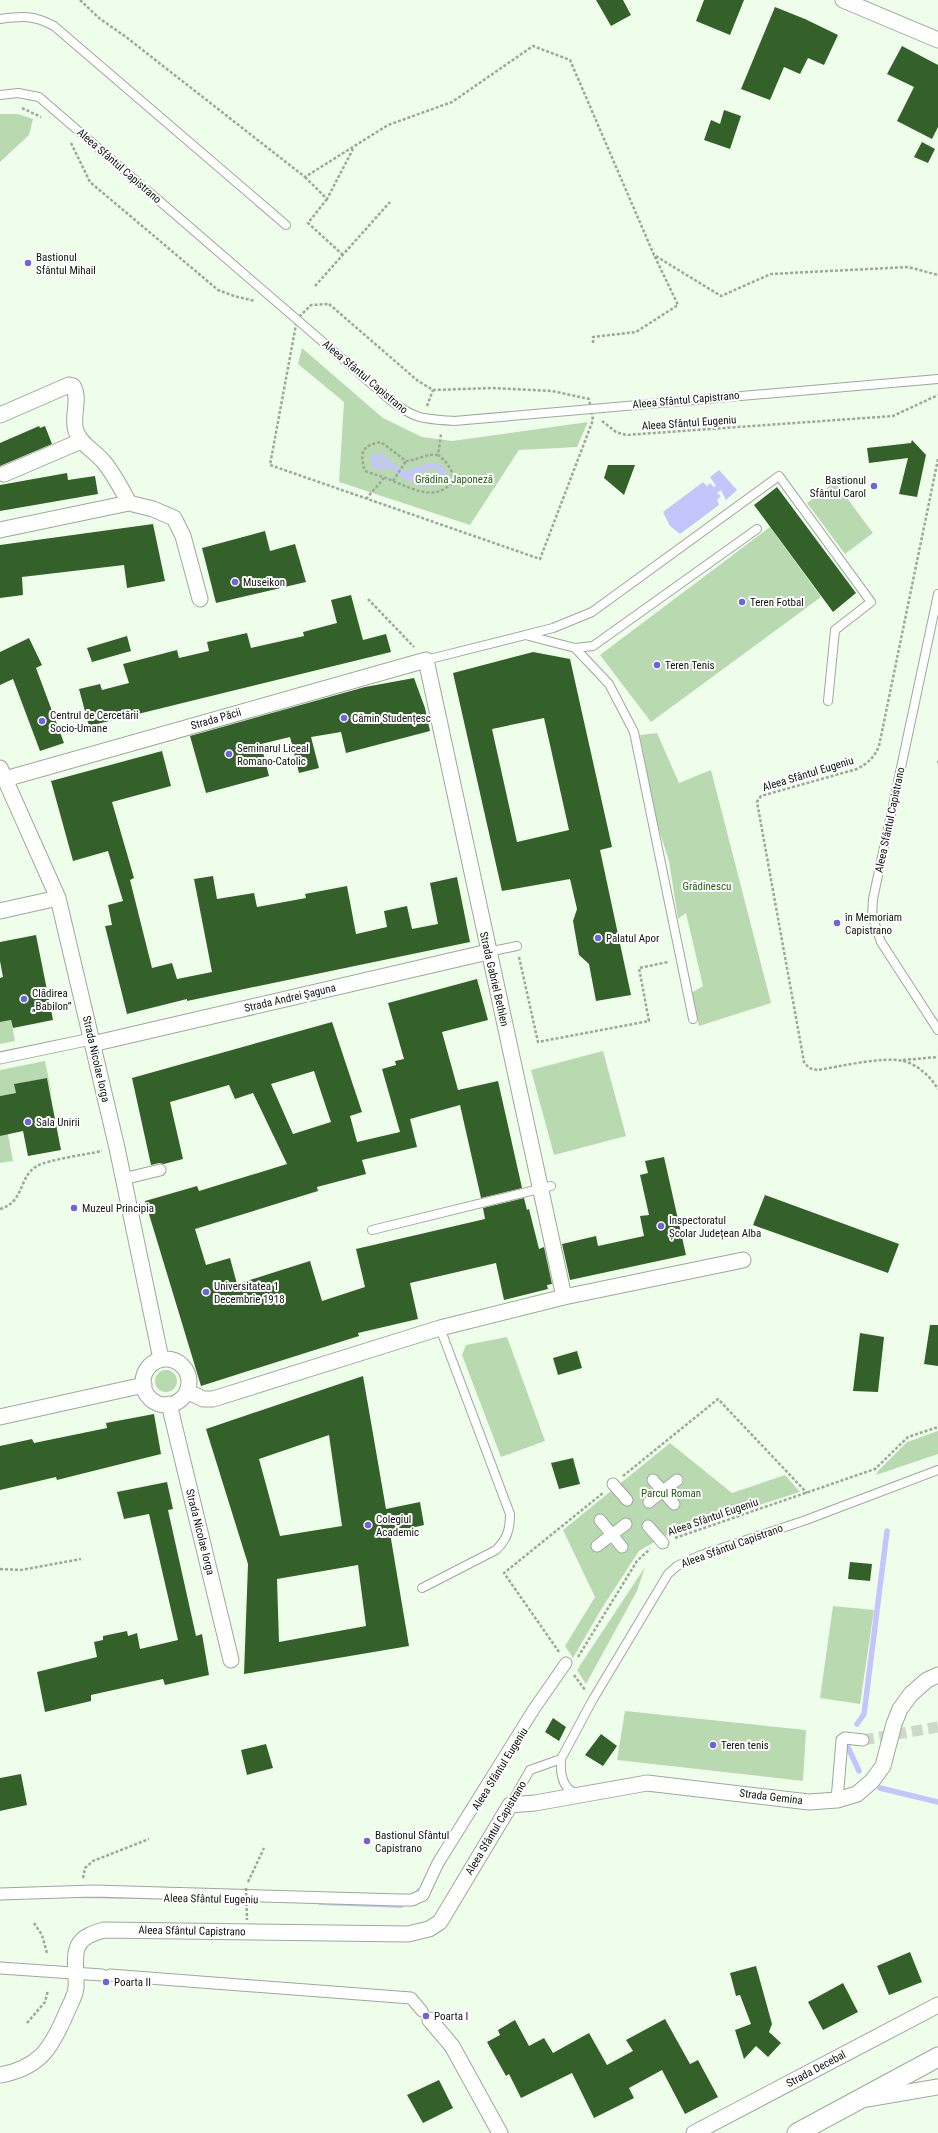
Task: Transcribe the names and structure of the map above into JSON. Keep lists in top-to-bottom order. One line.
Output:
{"streets":{"street":["Aleea Sfântul Capistrano","Strada Păcii","Strada Gabriel Bethlen","Strada Andrei Șaguna","Strada Nicolae Iorga","Strada Gemina","Strada Decebal"],"path":["Aleea Sfântul Eugeniu"]},"crossings":[["Aleea Sfântul Capistrano","Strada Gemina"],["Strada Păcii","Strada Gabriel Bethlen"],["Strada Păcii","Strada Nicolae Iorga"],["Strada Gabriel Bethlen","Strada Andrei Șaguna"],["Strada Andrei Șaguna","Strada Nicolae Iorga"]],"parks":["Grădina Japoneză","Grădinescu","Parcul Roman"],"places":["Bastionul Sfântul Mihail","Bastionul Sfântul Carol","Museikon","Teren Fotbal","Teren Tenis","Cămin Studențesc","Centrul de Cercetării Socio-Umane","Seminarul Liceal Romano-Catolic","în Memoriam Capistrano","Palatul Apor","Clădirea „Babilon”","Sala Unirii","Muzeul Principia","Inspectoratul Școlar Județean Alba","Universitatea 1 Decembrie 1918","Colegiul Academic","Teren tenis","Bastionul Sfântul Capistrano","Poarta II","Poarta I"]}
